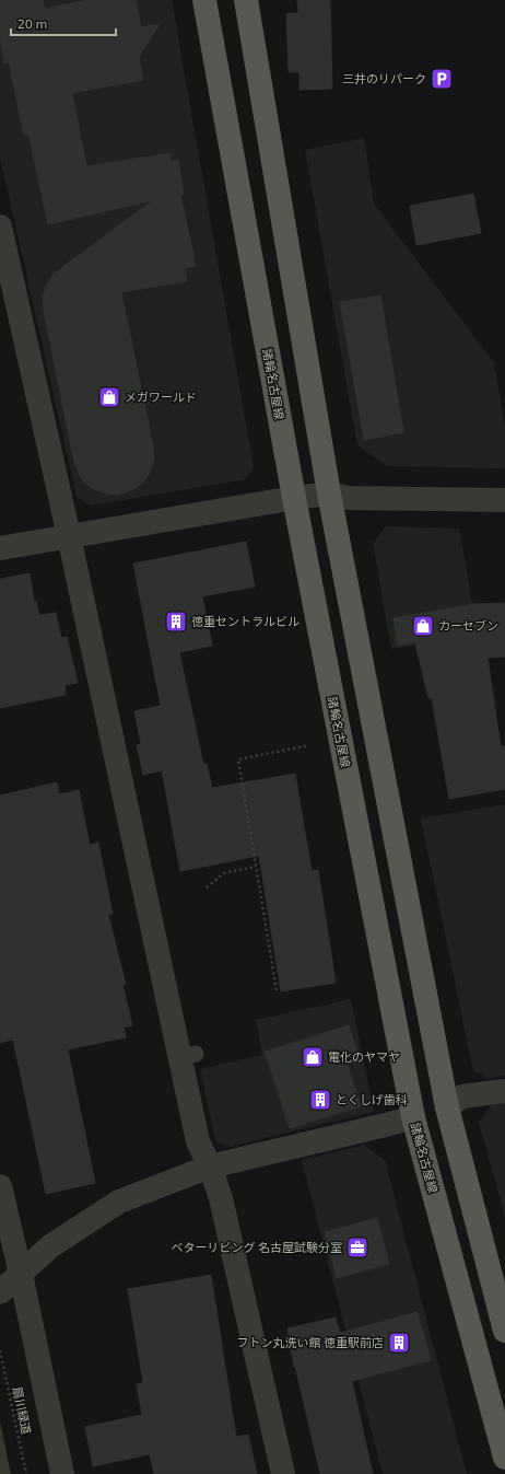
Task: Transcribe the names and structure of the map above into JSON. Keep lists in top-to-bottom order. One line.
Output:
{"streets":{"main road":["諸輪名古屋線"],"path":["扇川緑道"]},"places":{"parking":["三井のリパーク"],"shop":["メガワールド","カーセブン","電化のヤマヤ"],"building":["徳重セントラルビル","とくしげ歯科","フトン丸洗い館 徳重駅前店"],"office":["ベターリビング 名古屋試験分室"]},"scale_bar":"20 m"}
